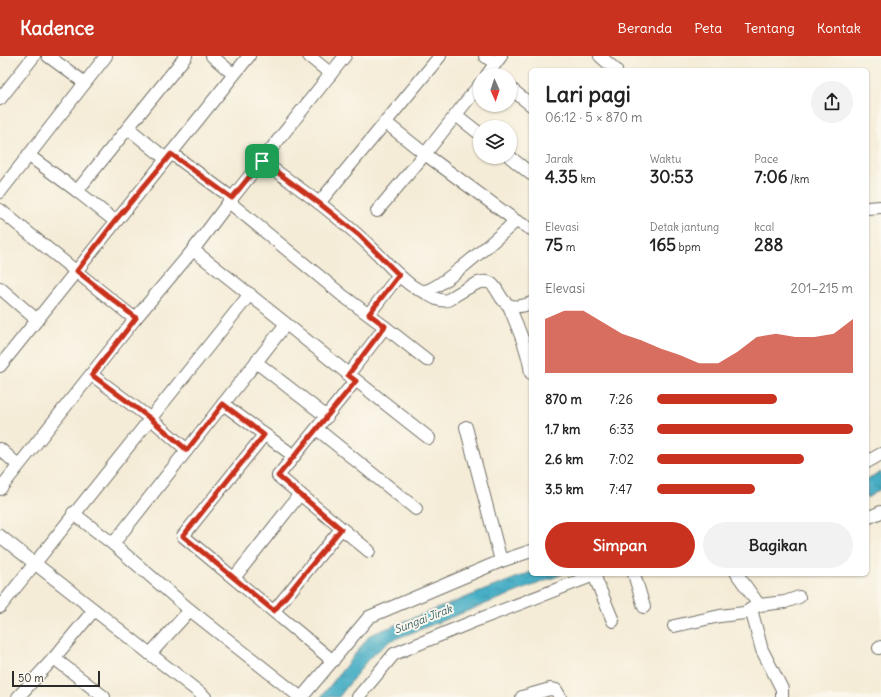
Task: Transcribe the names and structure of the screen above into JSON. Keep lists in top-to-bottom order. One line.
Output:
{"water":["Sungai Jirak"],"scale_bar":"50 m","north":"bottom","page":{"header":"Kadence","nav":["Beranda","Peta","Tentang","Kontak"],"heading":["Lari pagi","06:12 · 5 × 870 m"],"stats":[["Jarak","4.35 km"],["Waktu","30:53"],["Pace","7:06 /km"],["Elevasi","75 m"],["Detak jantung","165 bpm"],["kcal","288"]],"chart":["Elevasi","201–215 m"],"list":[{"name":"870 m","note":"7:26"},{"name":"1.7 km","note":"6:33"},{"name":"2.6 km","note":"7:02"},{"name":"3.5 km","note":"7:47"}],"buttons":["Simpan","Bagikan"],"scale":"50 m"}}
